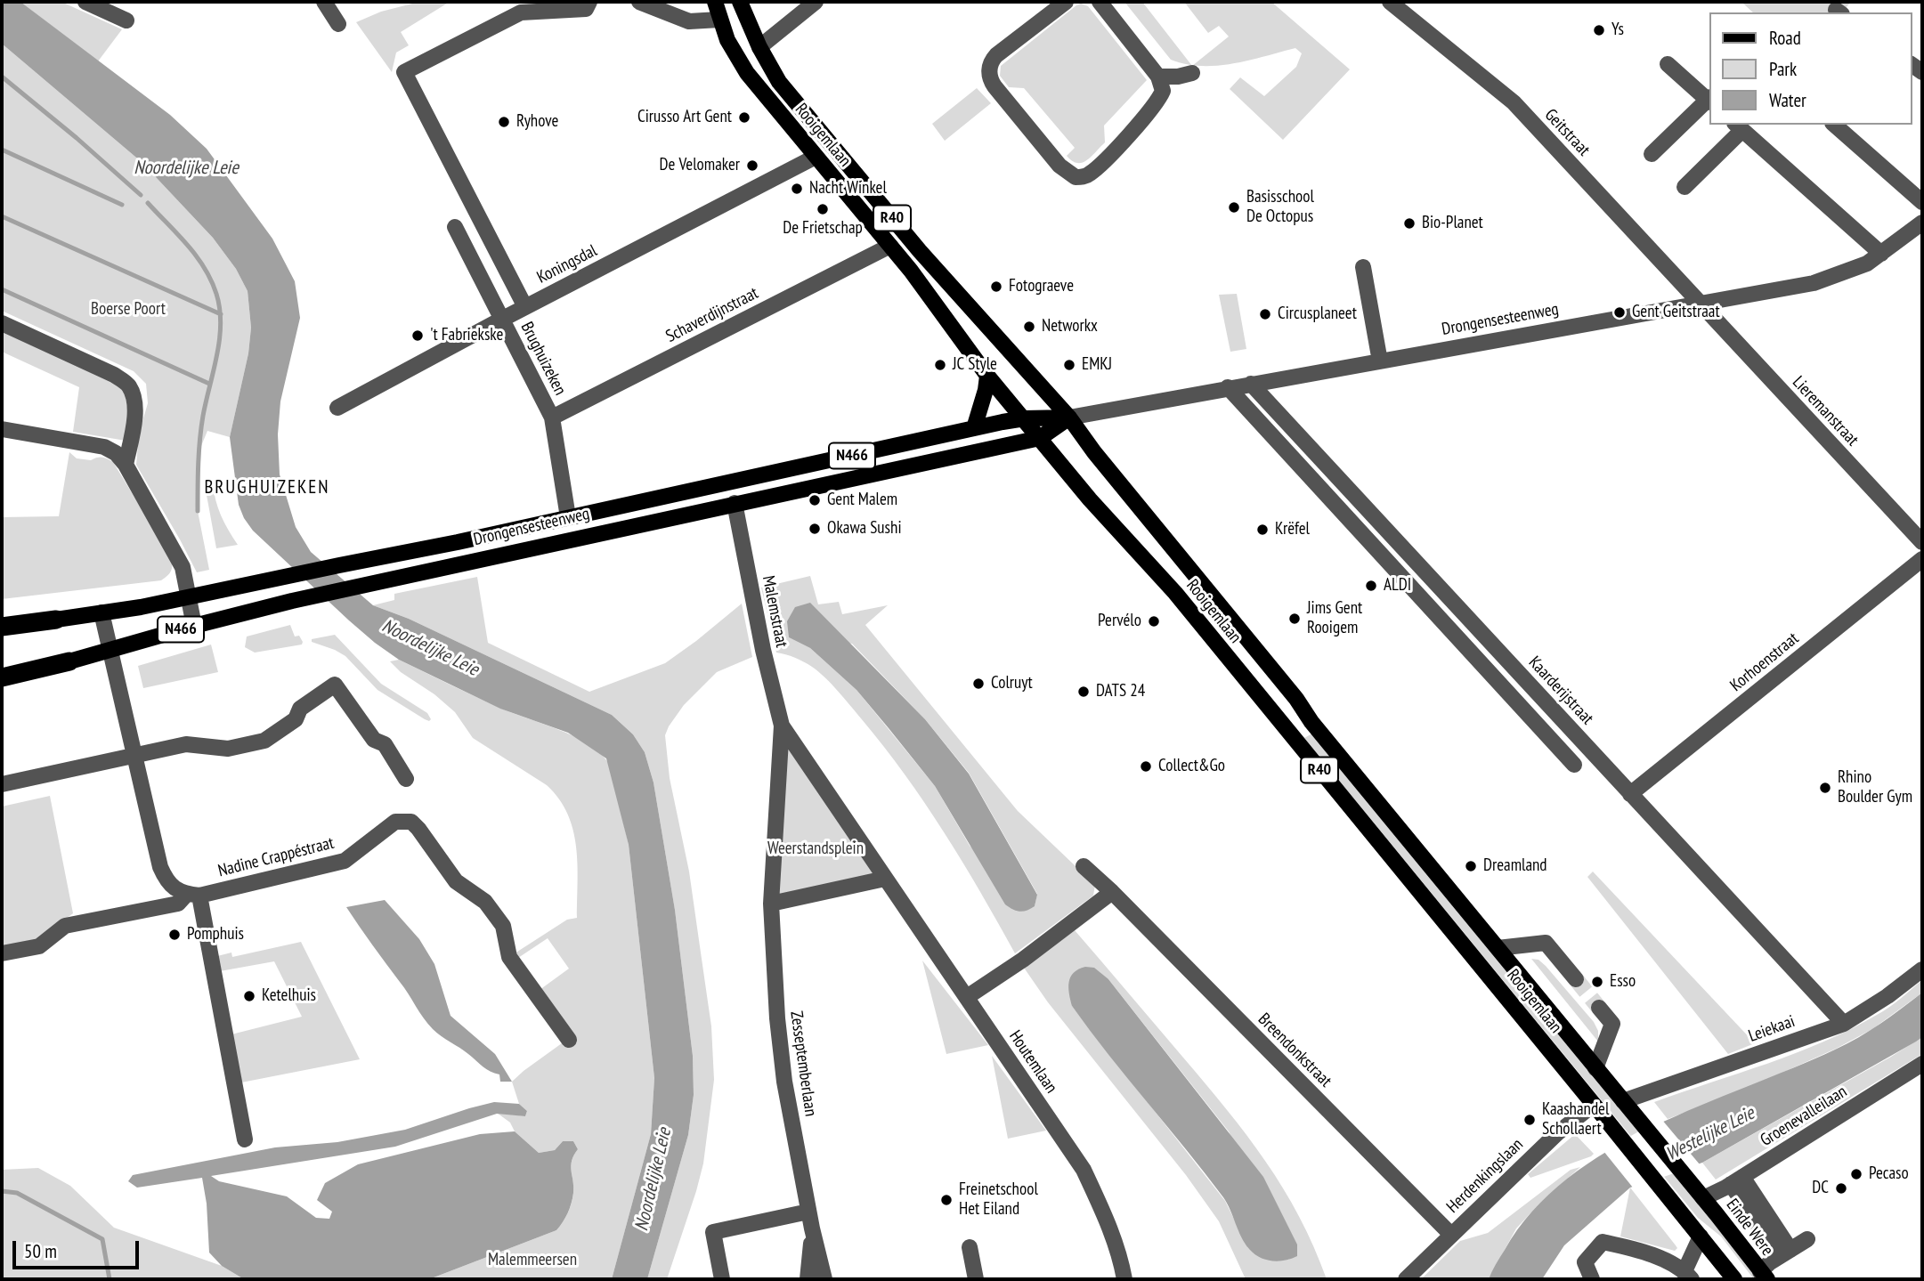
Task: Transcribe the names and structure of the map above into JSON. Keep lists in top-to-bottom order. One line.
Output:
{"streets":{"highway":["Drongensesteenweg","N466"],"main road":["Rooigemlaan","R40","Einde Were"],"street":["Geitstraat","Koningsdal","Schaverdijnstraat","Brughuizeken","Lieremanstraat","Malemstraat","Korhoenstraat","Kaarderijstraat","Nadine Crappéstraat","Leiekaai","Breendonkstraat","Houtemlaan","Zesseptemberlaan","Groenevalleilaan","Herdenkingslaan"]},"crossings":[["Geitstraat","Drongensesteenweg"],["Geitstraat","Lieremanstraat"],["Rooigemlaan","R40"],["Rooigemlaan","Koningsdal"],["Rooigemlaan","Schaverdijnstraat"],["Rooigemlaan","Drongensesteenweg"],["Rooigemlaan","Leiekaai"],["Rooigemlaan","Groenevalleilaan"],["Rooigemlaan","Herdenkingslaan"],["Rooigemlaan","Einde Were"],["Koningsdal","Brughuizeken"],["Schaverdijnstraat","Brughuizeken"],["Drongensesteenweg","Brughuizeken"],["Drongensesteenweg","Lieremanstraat"],["Drongensesteenweg","Malemstraat"],["Drongensesteenweg","Kaarderijstraat"],["Korhoenstraat","Kaarderijstraat"],["Kaarderijstraat","Leiekaai"],["Breendonkstraat","Herdenkingslaan"],["Groenevalleilaan","Einde Were"]],"districts":["BRUGHUIZEKEN"],"water":["Noordelijke Leie","Westelijke Leie"],"parks":["Boerse Poort","Weerstandsplein","Malemmeersen"],"places":["Ys","Cirusso Art Gent","Ryhove","De Velomaker","Nacht Winkel","Basisschool De Octopus","De Frietschap","Bio-Planet","Fotograeve","Gent Geitstraat","Circusplaneet","Networkx","'t Fabriekske","JC Style","EMKJ","Gent Malem","Okawa Sushi","Krëfel","ALDI","Jims Gent Rooigem","Pervélo","Colruyt","DATS 24","Collect&Go","Rhino Boulder Gym","Dreamland","Pomphuis","Esso","Ketelhuis","Kaashandel Schollaert","Pecaso","DC","Freinetschool Het Eiland"],"legend":["Road","Park","Water"],"scale_bar":"50 m"}
